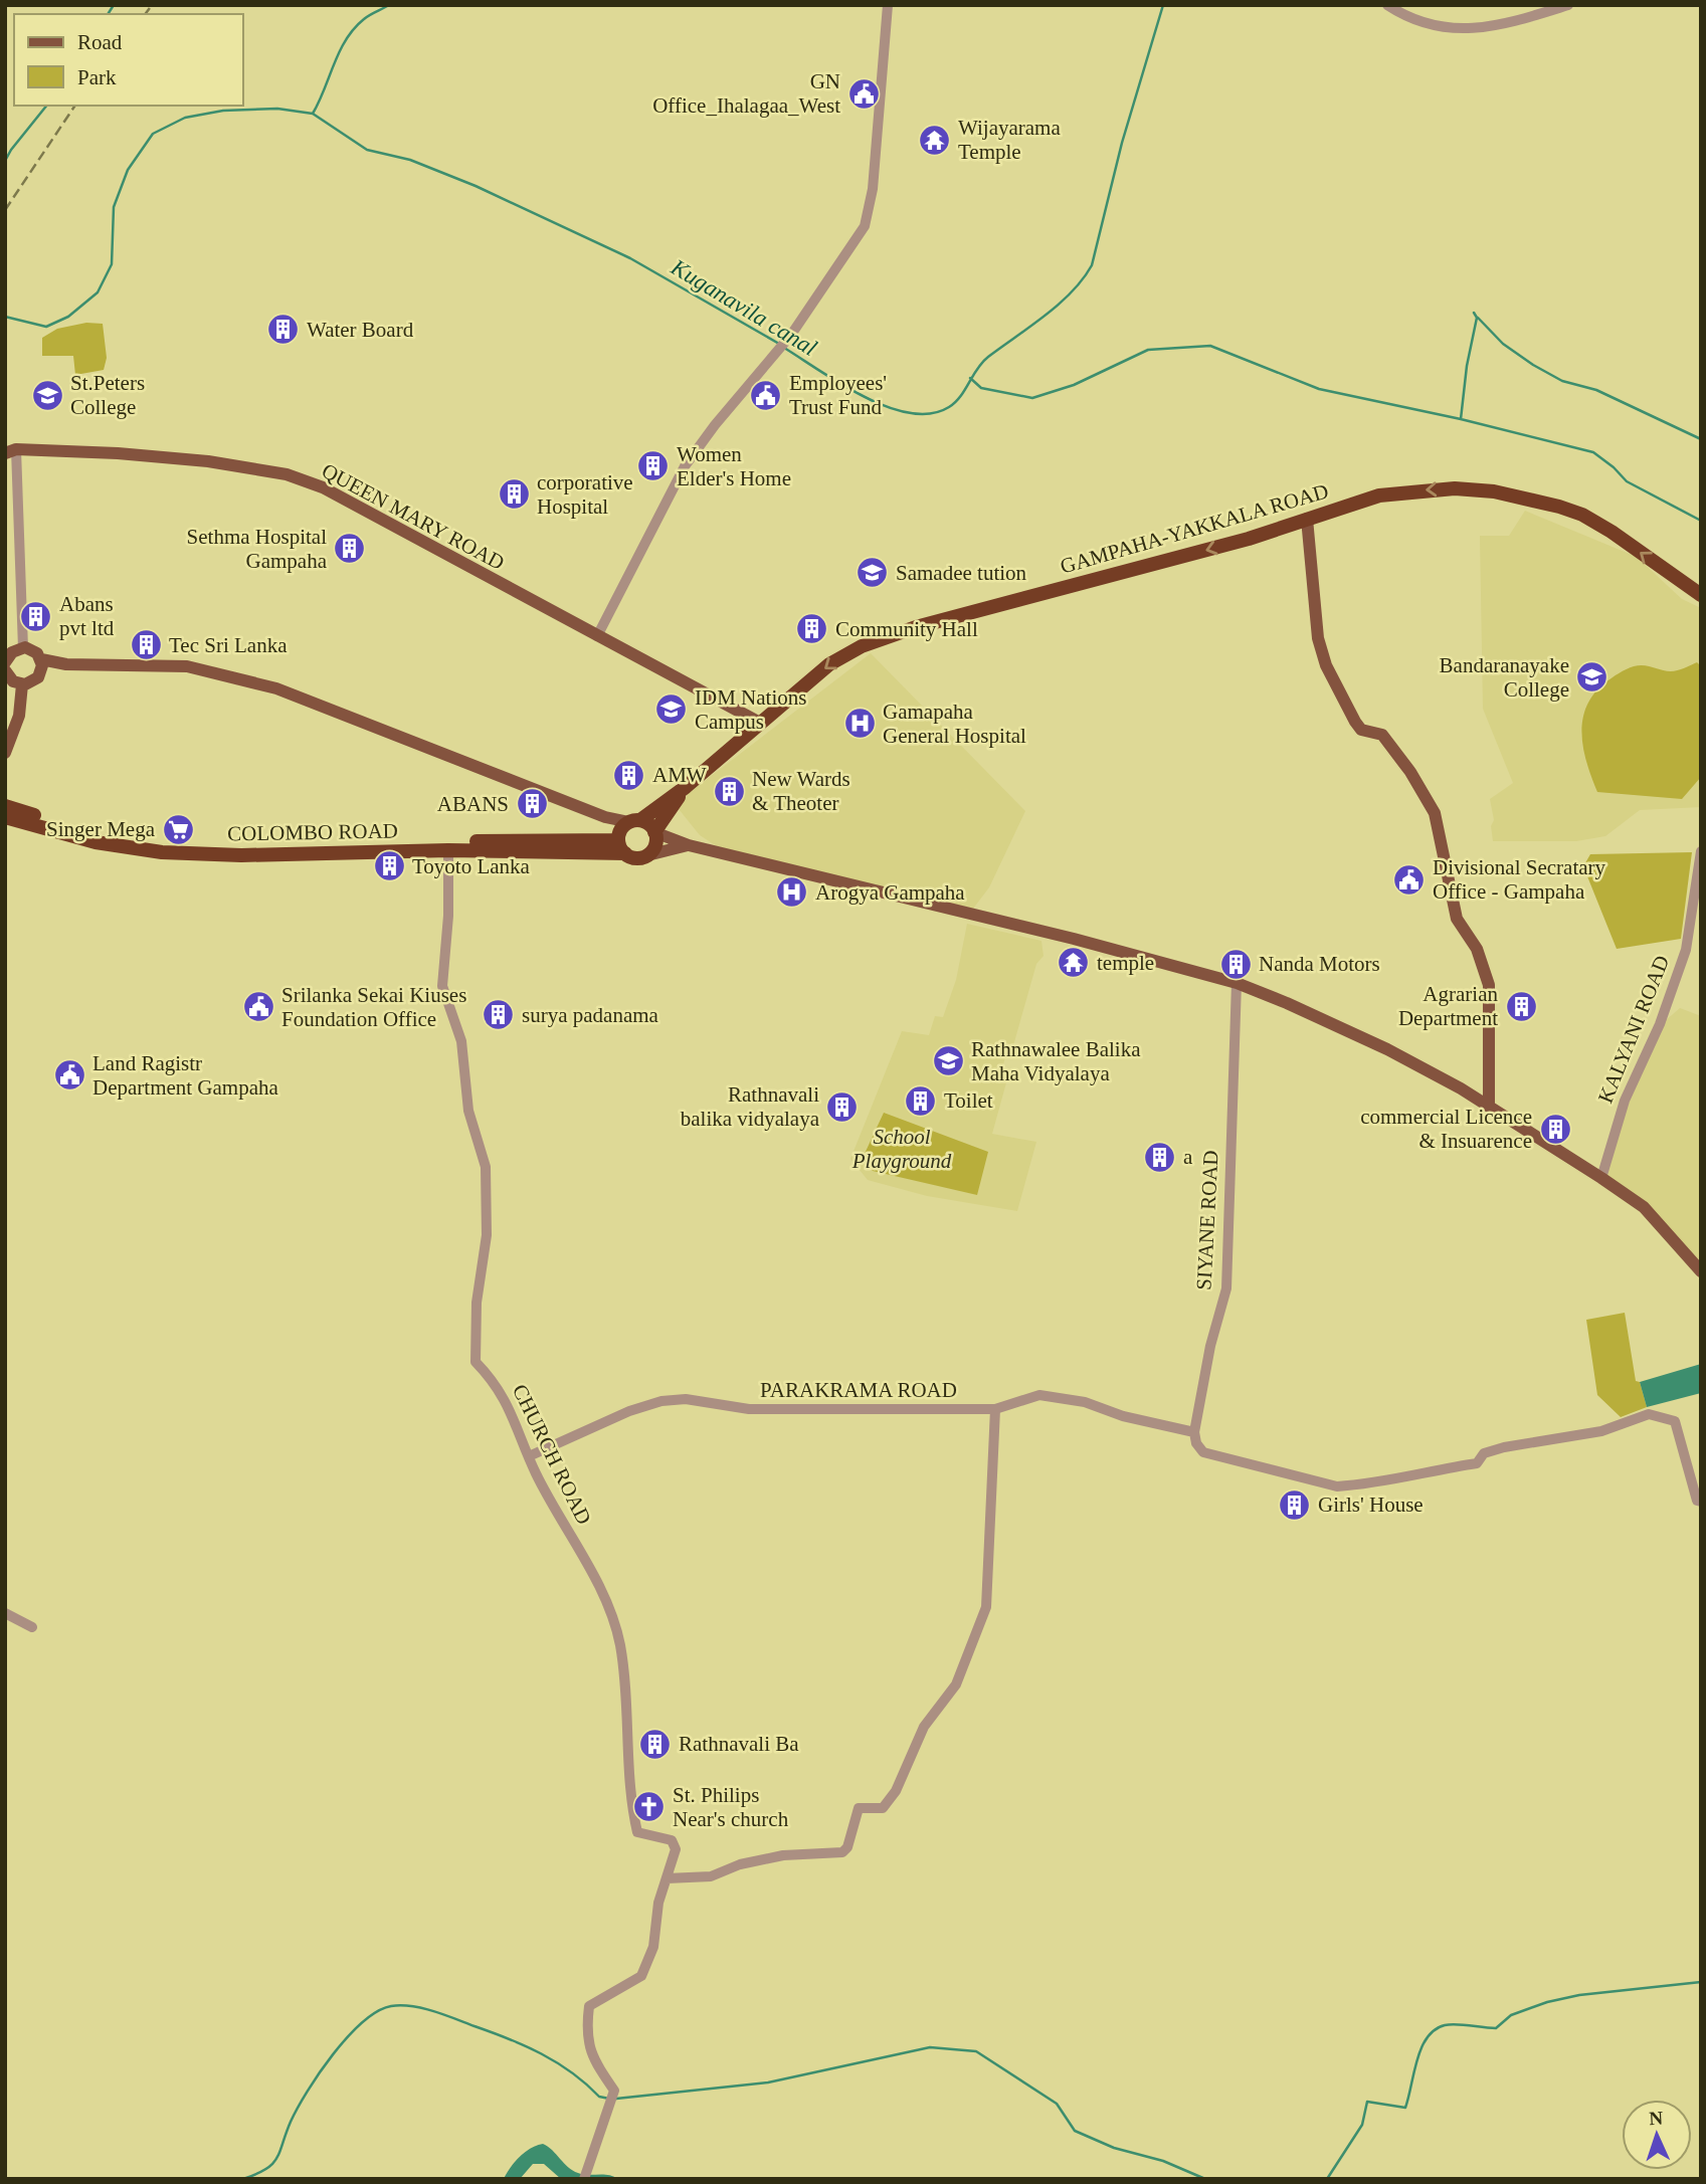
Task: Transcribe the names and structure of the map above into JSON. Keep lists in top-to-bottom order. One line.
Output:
{"streets":{"highway":["GAMPAHA-YAKKALA ROAD","COLOMBO ROAD"],"main road":["QUEEN MARY ROAD"],"street":["KALYANI ROAD","SIYANE ROAD","PARAKRAMA ROAD","CHURCH ROAD"]},"crossings":[["QUEEN MARY ROAD","GAMPAHA-YAKKALA ROAD"],["GAMPAHA-YAKKALA ROAD","COLOMBO ROAD"],["COLOMBO ROAD","CHURCH ROAD"],["SIYANE ROAD","PARAKRAMA ROAD"],["PARAKRAMA ROAD","CHURCH ROAD"]],"one_way":["GAMPAHA-YAKKALA ROAD"],"water":["Kuganavila canal"],"parks":["School Playground"],"places":{"public building":["GN Office_Ihalagaa_West","Employees' Trust Fund","Divisional Secratary Office - Gampaha","Srilanka Sekai Kiuses Foundation Office","Land Ragistr Department Gampaha"],"temple":["Wijayarama Temple","temple"],"building":["Water Board","Women Elder's Home","corporative Hospital","Sethma Hospital Gampaha","Abans pvt ltd","Community Hall","Tec Sri Lanka","AMW","New Wards & Theoter","ABANS","Toyoto Lanka","Nanda Motors","Agrarian Department","surya padanama","Toilet","Rathnavali balika vidyalaya","commercial Licence & Insuarence","a","Girls' House","Rathnavali Ba"],"school or university":["St.Peters College","Samadee tution","Bandaranayake College","IDM Nations Campus","Rathnawalee Balika Maha Vidyalaya"],"hospital":["Gamapaha General Hospital","Arogya Gampaha"],"supermarket":["Singer Mega"],"church":["St. Philips Near's church"]},"legend":["Road","Park"],"north":"top"}
